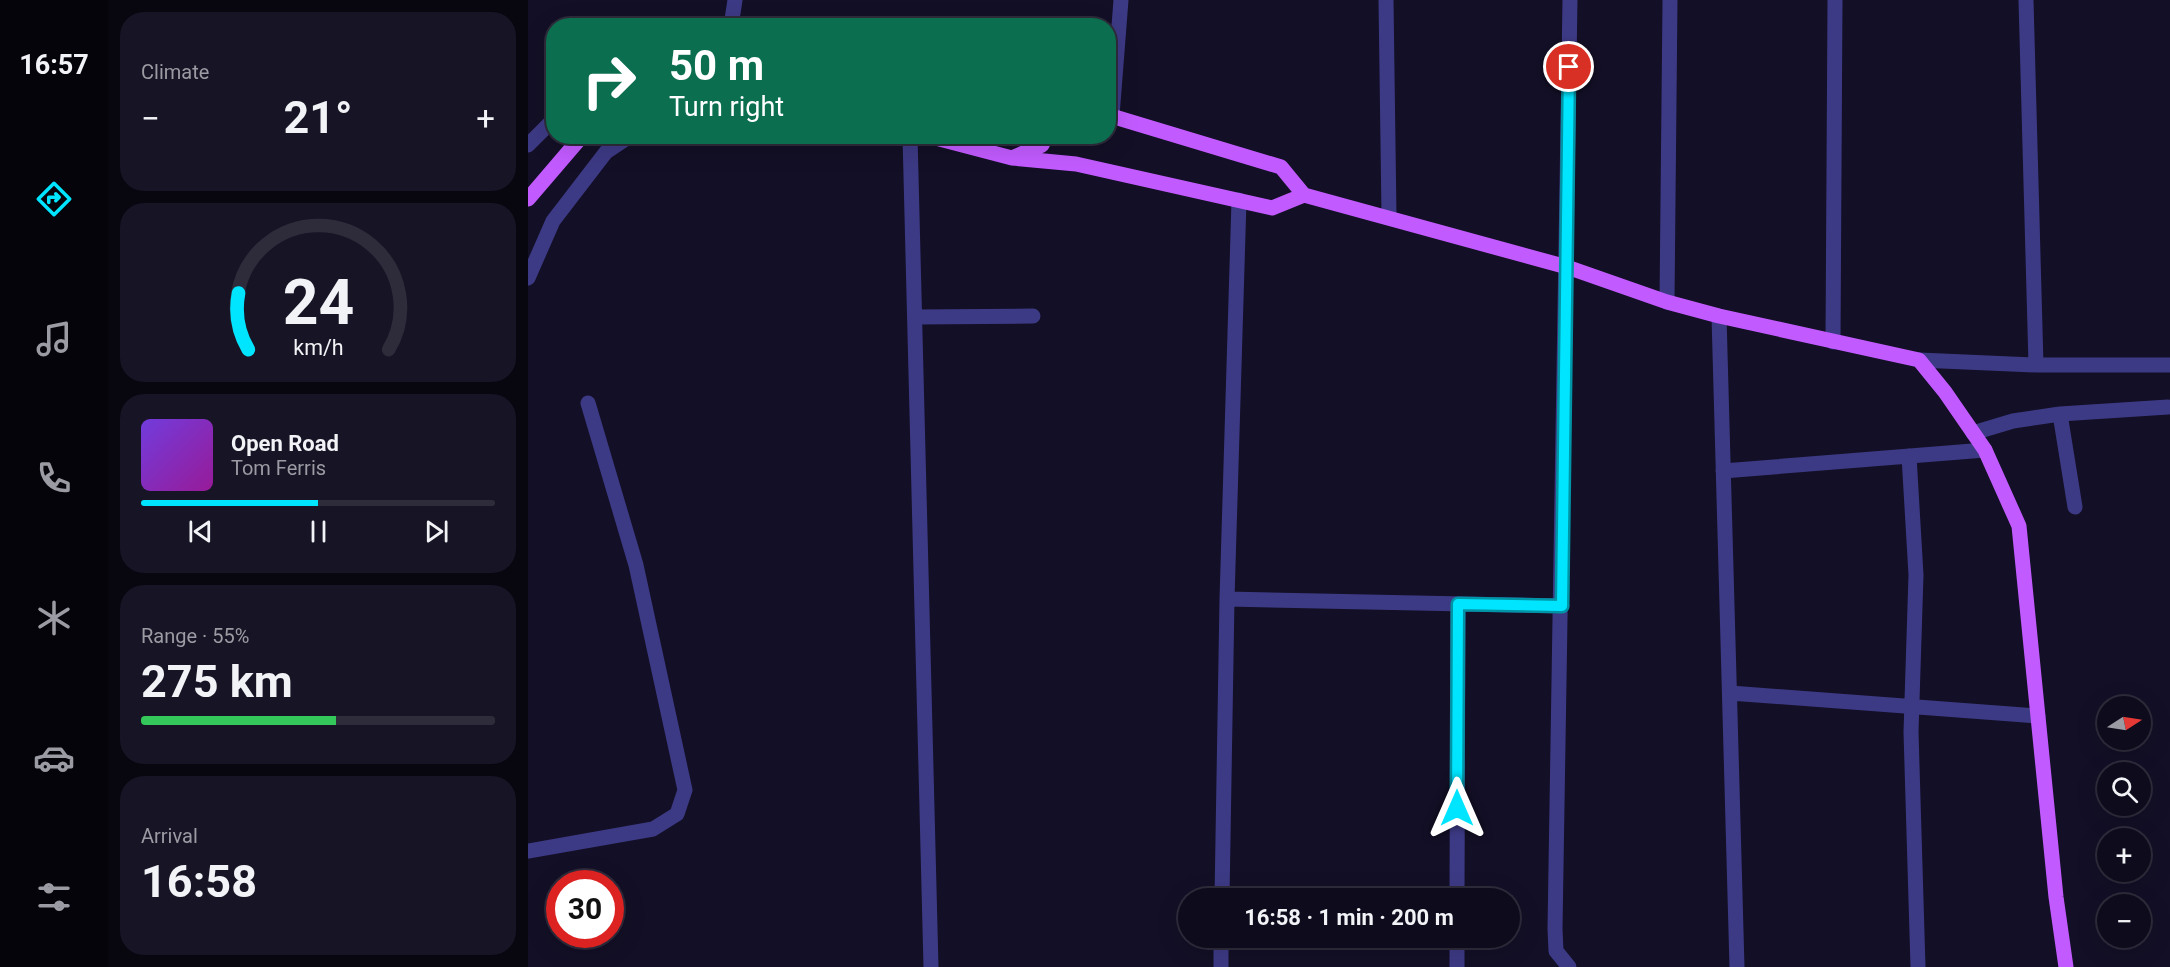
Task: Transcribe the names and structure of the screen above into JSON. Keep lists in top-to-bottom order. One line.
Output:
{"north":"right","page":{"tabs":"16:57","tile":["Climate",["Range · 55%","275 km"],["Arrival","16:58"]],"turn":["50 m","Turn right"],"heat":["−","21°","+"],"song":["Open Road","Tom Ferris"],"map_buttons":["+","−"],"limit":"30","trip":"16:58 · 1 min · 200 m","gauge":["24","km/h"]}}
